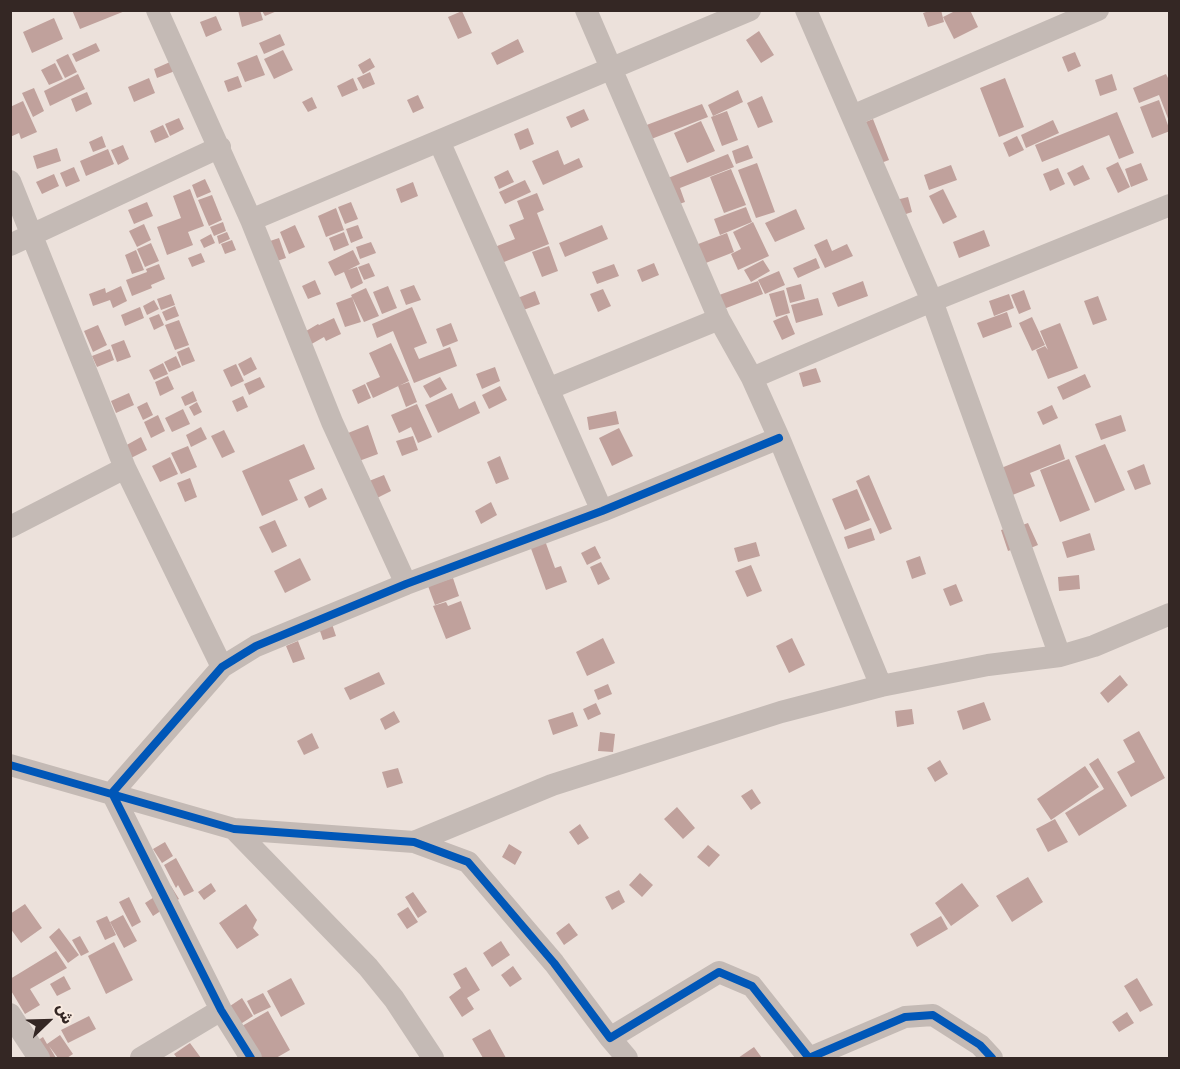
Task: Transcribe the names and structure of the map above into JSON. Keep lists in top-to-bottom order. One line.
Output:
{"north":"top right"}
